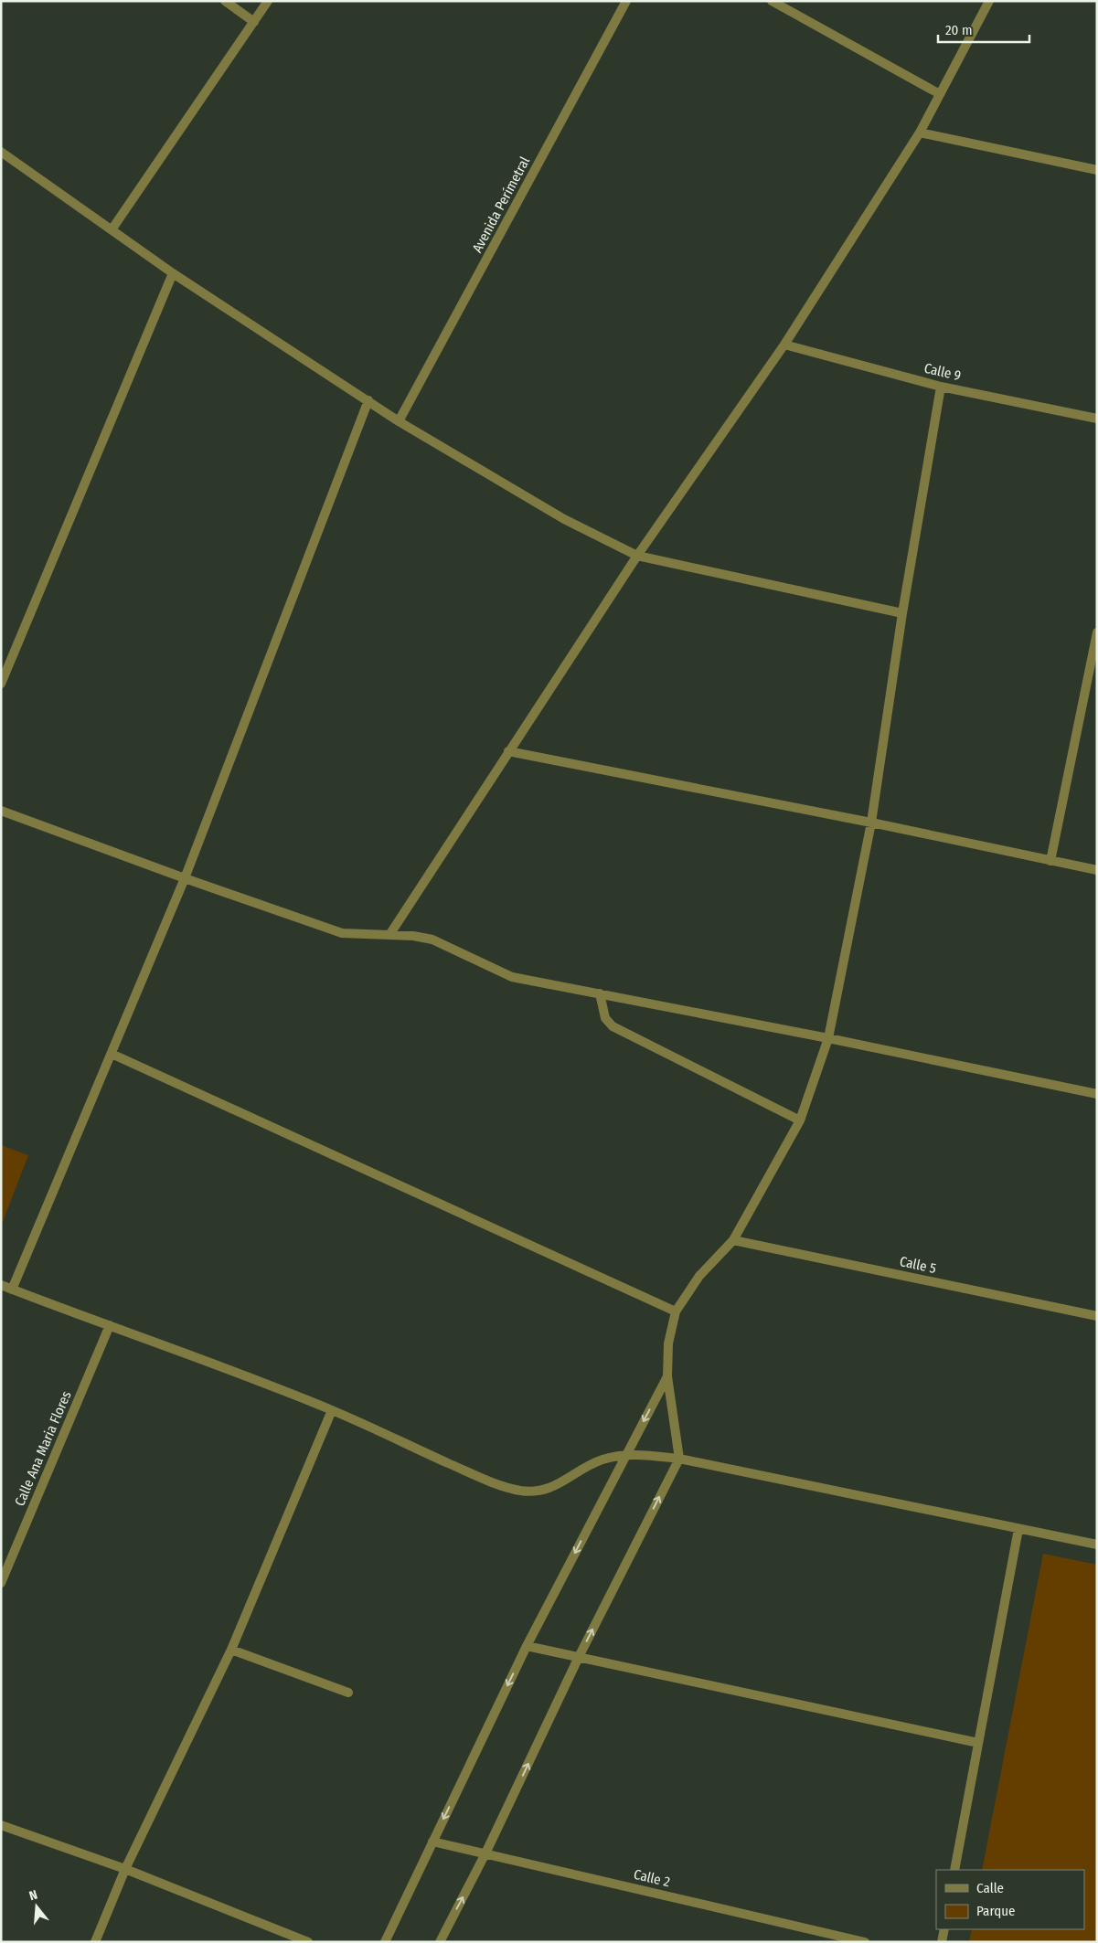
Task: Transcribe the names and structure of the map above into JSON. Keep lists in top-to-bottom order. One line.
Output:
{"streets":{"street":["Avenida Perímetral","Calle 9","Calle 5","Calle Ana Maria Flores","Calle 2"]},"legend":["Calle","Parque"],"scale_bar":"20 m","north":"top"}
